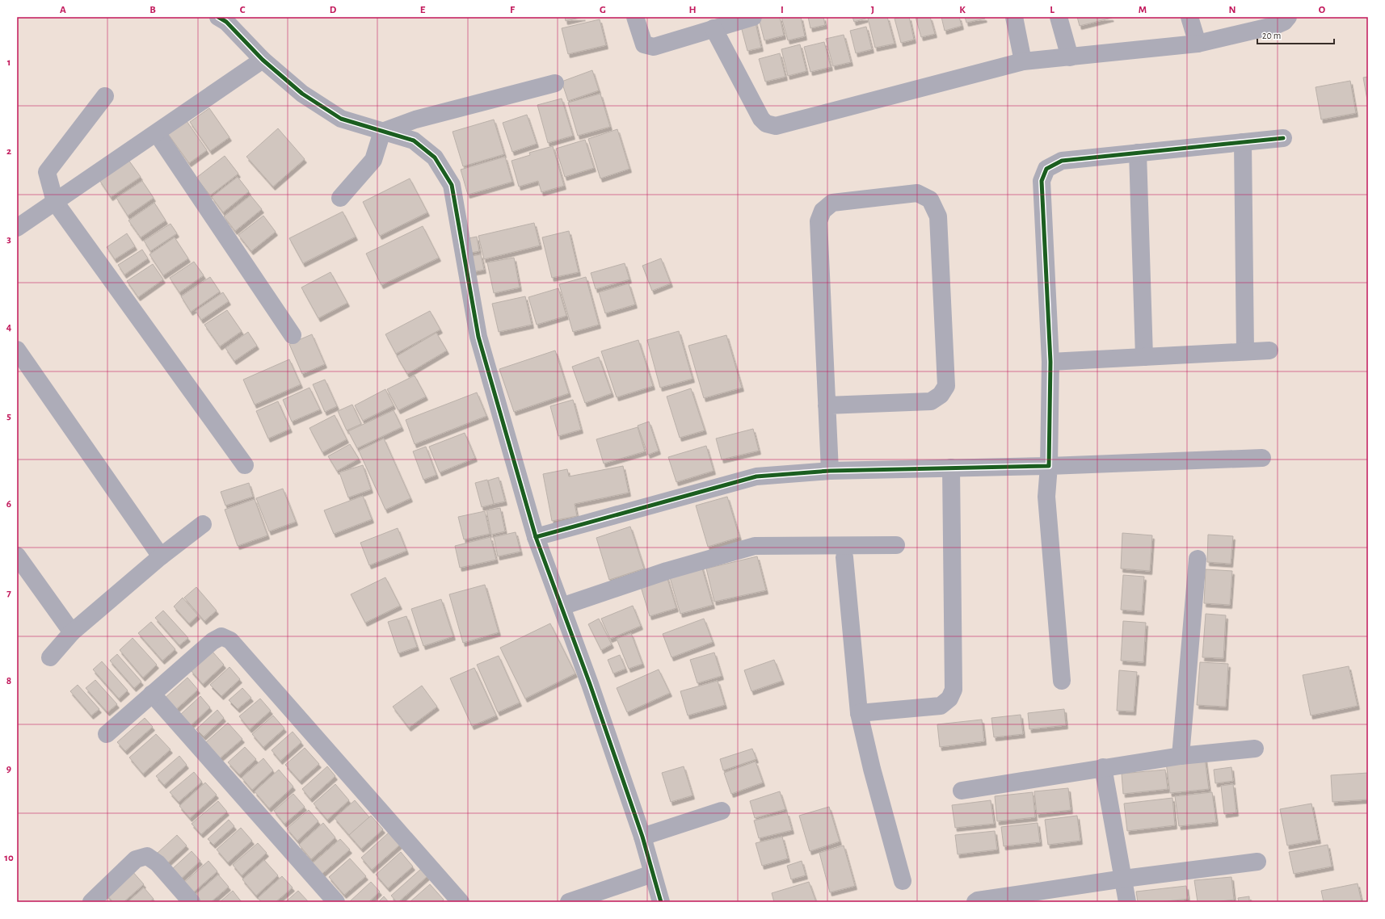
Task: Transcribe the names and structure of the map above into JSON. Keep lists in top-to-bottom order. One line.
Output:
{"scale_bar":"20 m","grid":{"columns":["A","B","C","D","E","F","G","H","I","J","K","L","M","N","O"],"rows":["1","2","3","4","5","6","7","8","9","10"]}}
